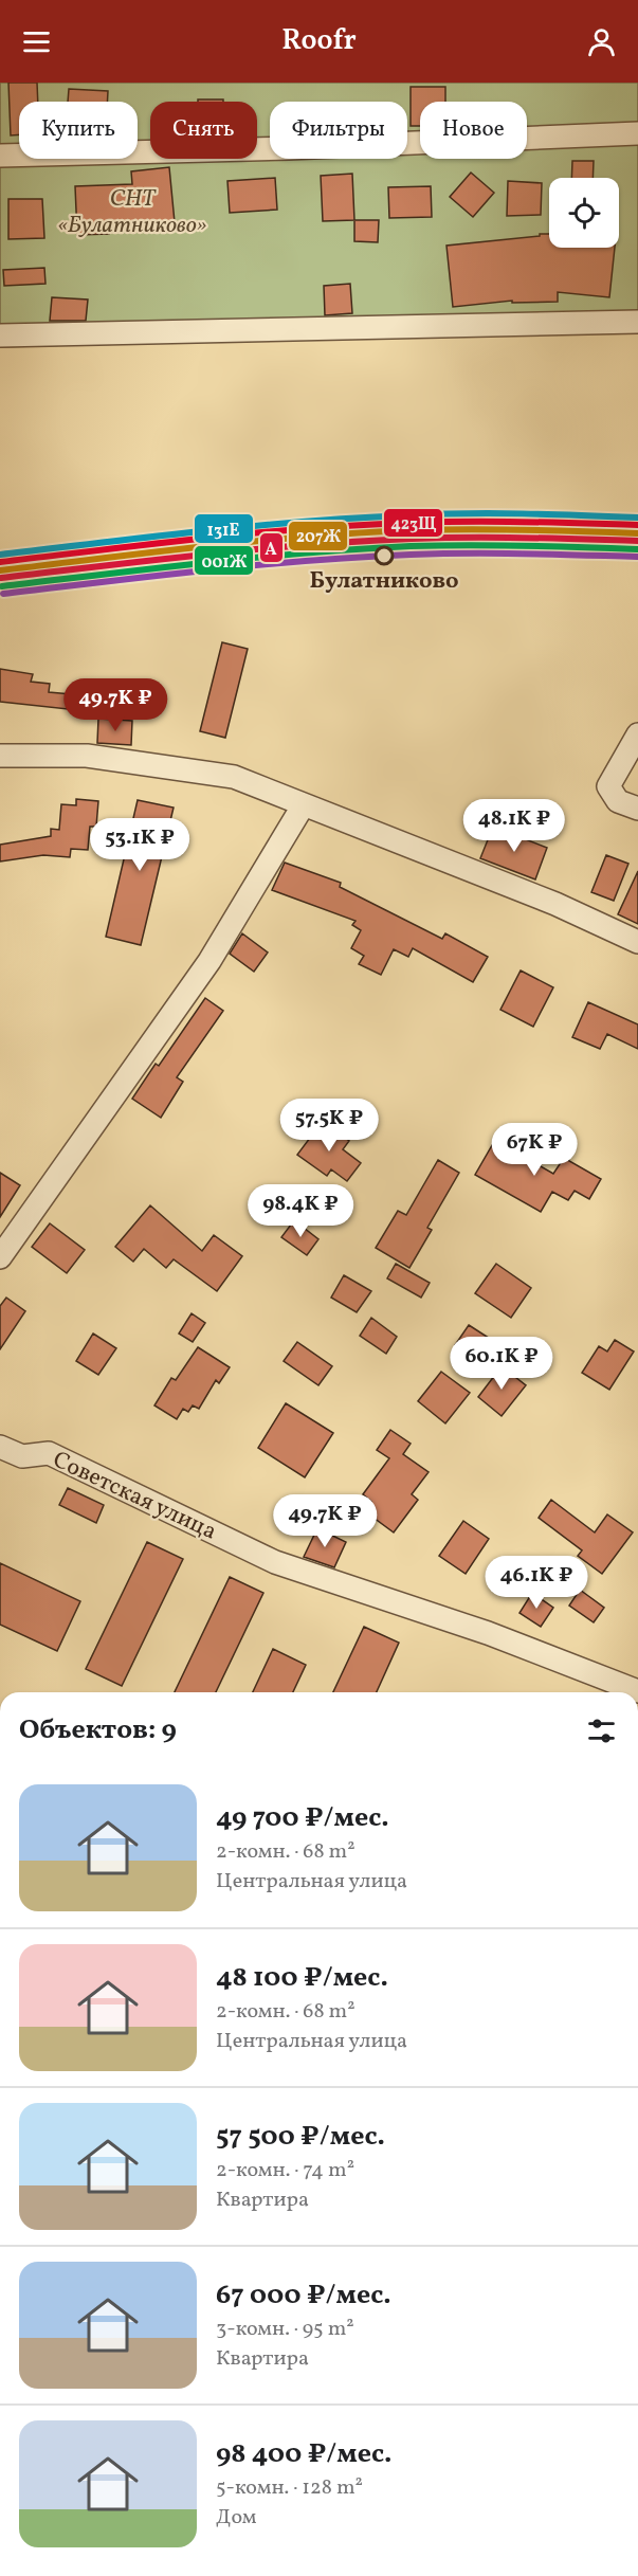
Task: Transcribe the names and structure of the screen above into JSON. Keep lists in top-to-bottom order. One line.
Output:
{"streets":{"street":["Советская улица"]},"parks":["СНТ «Булатниково»"],"places":["Булатниково"],"lines":["transit line 131Е","transit line 423Щ","transit line 207Ж","transit line A","transit line 001Ж"],"page":{"header":"Roofr","chip":["Купить","Снять","Фильтры","Новое"],"price":["49.7K ₽","48.1K ₽","53.1K ₽","57.5K ₽","67K ₽","98.4K ₽","60.1K ₽","49.7K ₽","46.1K ₽"],"heading":"Объектов: 9","list":[{"name":"49 700 ₽/мес.","note":"2-комн. · 68 m² · Центральная улица"},{"name":"48 100 ₽/мес.","note":"2-комн. · 68 m² · Центральная улица"},{"name":"57 500 ₽/мес.","note":"2-комн. · 74 m² · Квартира"},{"name":"67 000 ₽/мес.","note":"3-комн. · 95 m² · Квартира"},{"name":"98 400 ₽/мес.","note":"5-комн. · 128 m² · Дом"}]}}
